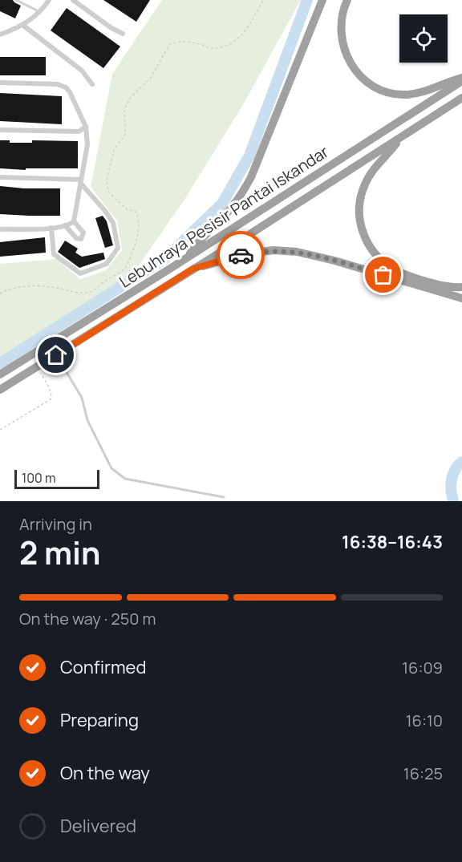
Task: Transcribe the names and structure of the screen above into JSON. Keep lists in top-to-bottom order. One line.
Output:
{"streets":{"highway":["Lebuhraya Pesisir Pantai Iskandar"]},"scale_bar":"100 m","page":{"scale":"100 m","heading":["2 min","Arriving in","16:38–16:43"],"bar":"On the way · 250 m","list":[["Confirmed","16:09"],["Preparing","16:10"],["On the way","16:25"],"Delivered"]}}
